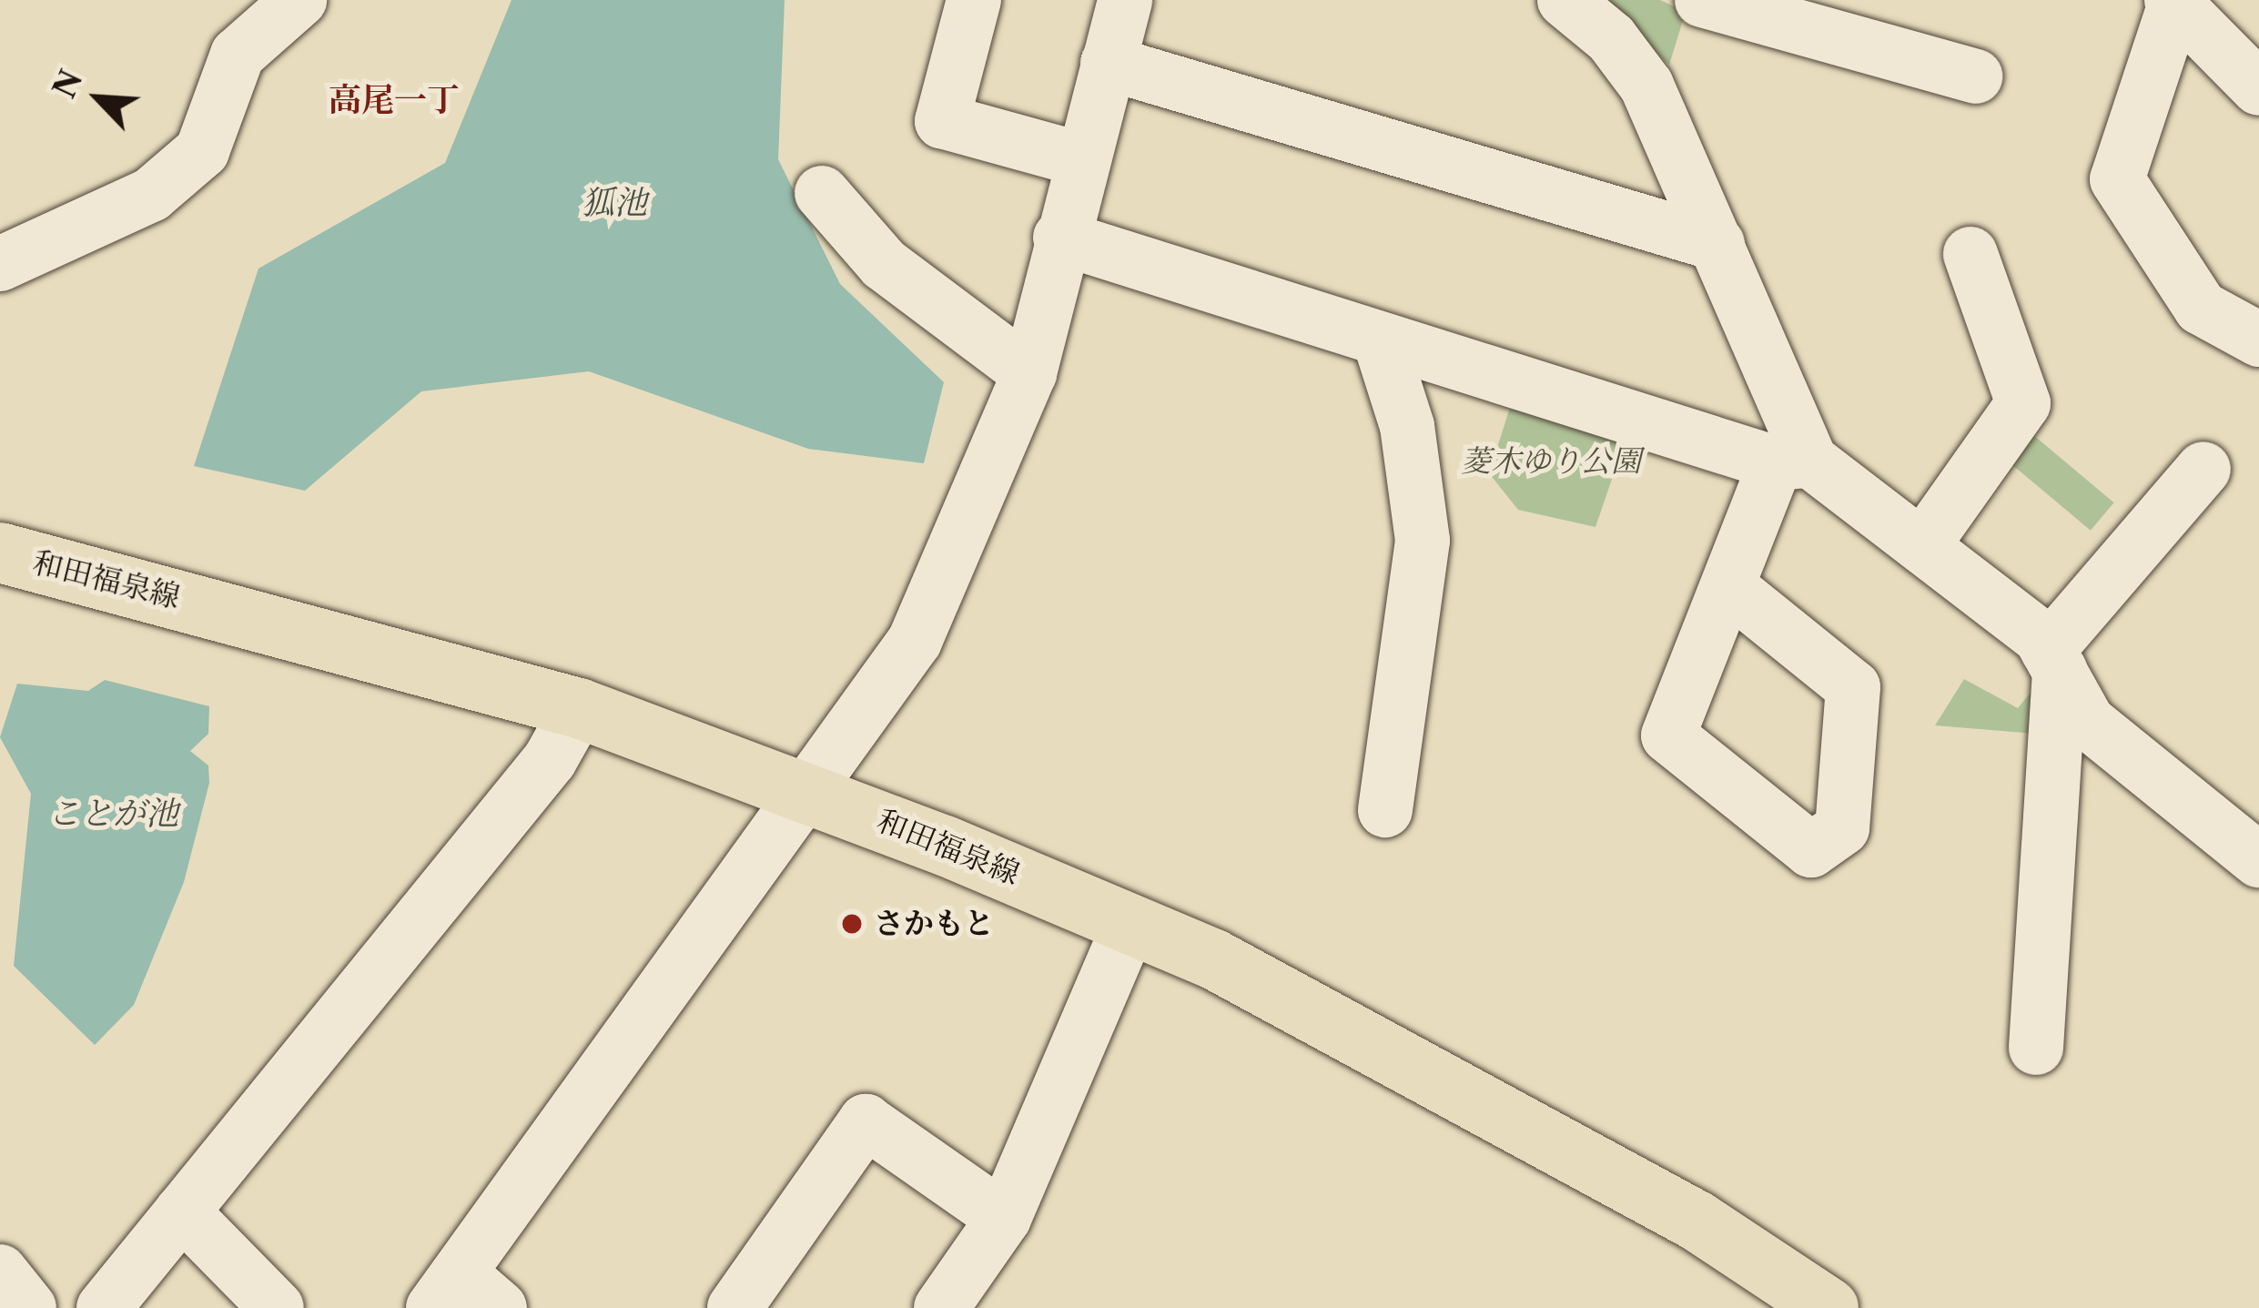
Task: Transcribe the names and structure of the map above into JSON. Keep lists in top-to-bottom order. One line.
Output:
{"streets":{"main road":["和田福泉線"]},"districts":["高尾一丁"],"water":["狐池","ことが池"],"parks":["菱木ゆり公園"],"places":["さかもと"],"north":"top left"}
